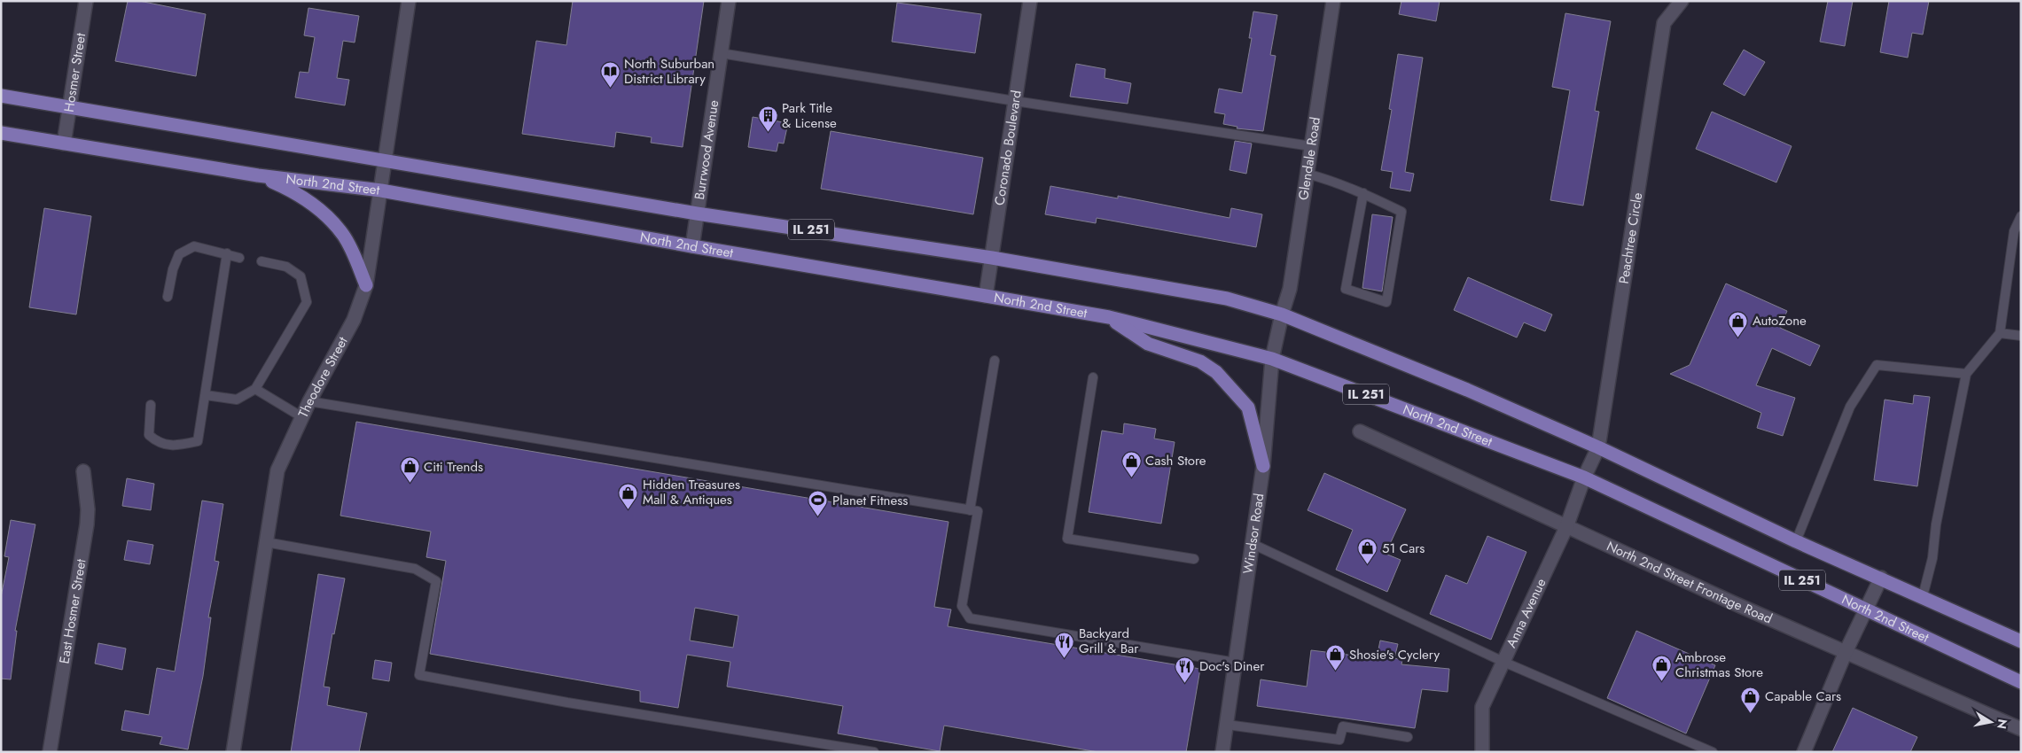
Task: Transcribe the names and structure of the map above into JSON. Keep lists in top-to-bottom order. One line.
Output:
{"streets":{"main road":["North 2nd Street","IL 251"],"street":["Hosmer Street","Coronado Boulevard","Burrwood Avenue","Glendale Road","Peachtree Circle","Theodore Street","Windsor Road","North 2nd Street Frontage Road","East Hosmer Street","Anna Avenue"]},"crossings":[["Hosmer Street","North 2nd Street"],["Hosmer Street","IL 251"],["Coronado Boulevard","North 2nd Street"],["Coronado Boulevard","IL 251"],["Burrwood Avenue","North 2nd Street"],["Burrwood Avenue","IL 251"],["Glendale Road","IL 251"],["Glendale Road","Windsor Road"],["North 2nd Street","Peachtree Circle"],["North 2nd Street","Theodore Street"],["North 2nd Street","Windsor Road"],["North 2nd Street","Anna Avenue"],["IL 251","Peachtree Circle"],["IL 251","Theodore Street"],["IL 251","Windsor Road"],["Peachtree Circle","Anna Avenue"],["North 2nd Street Frontage Road","Anna Avenue"]],"places":{"library":["North Suburban District Library"],"building":["Park Title & License"],"shop":["AutoZone","Cash Store","Citi Trends","Hidden Treasures Mall & Antiques","51 Cars","Shosie's Cyclery","Ambrose Christmas Store","Capable Cars"],"sports":["Planet Fitness"],"restaurant":["Backyard Grill & Bar","Doc's Diner"]},"north":"right"}
